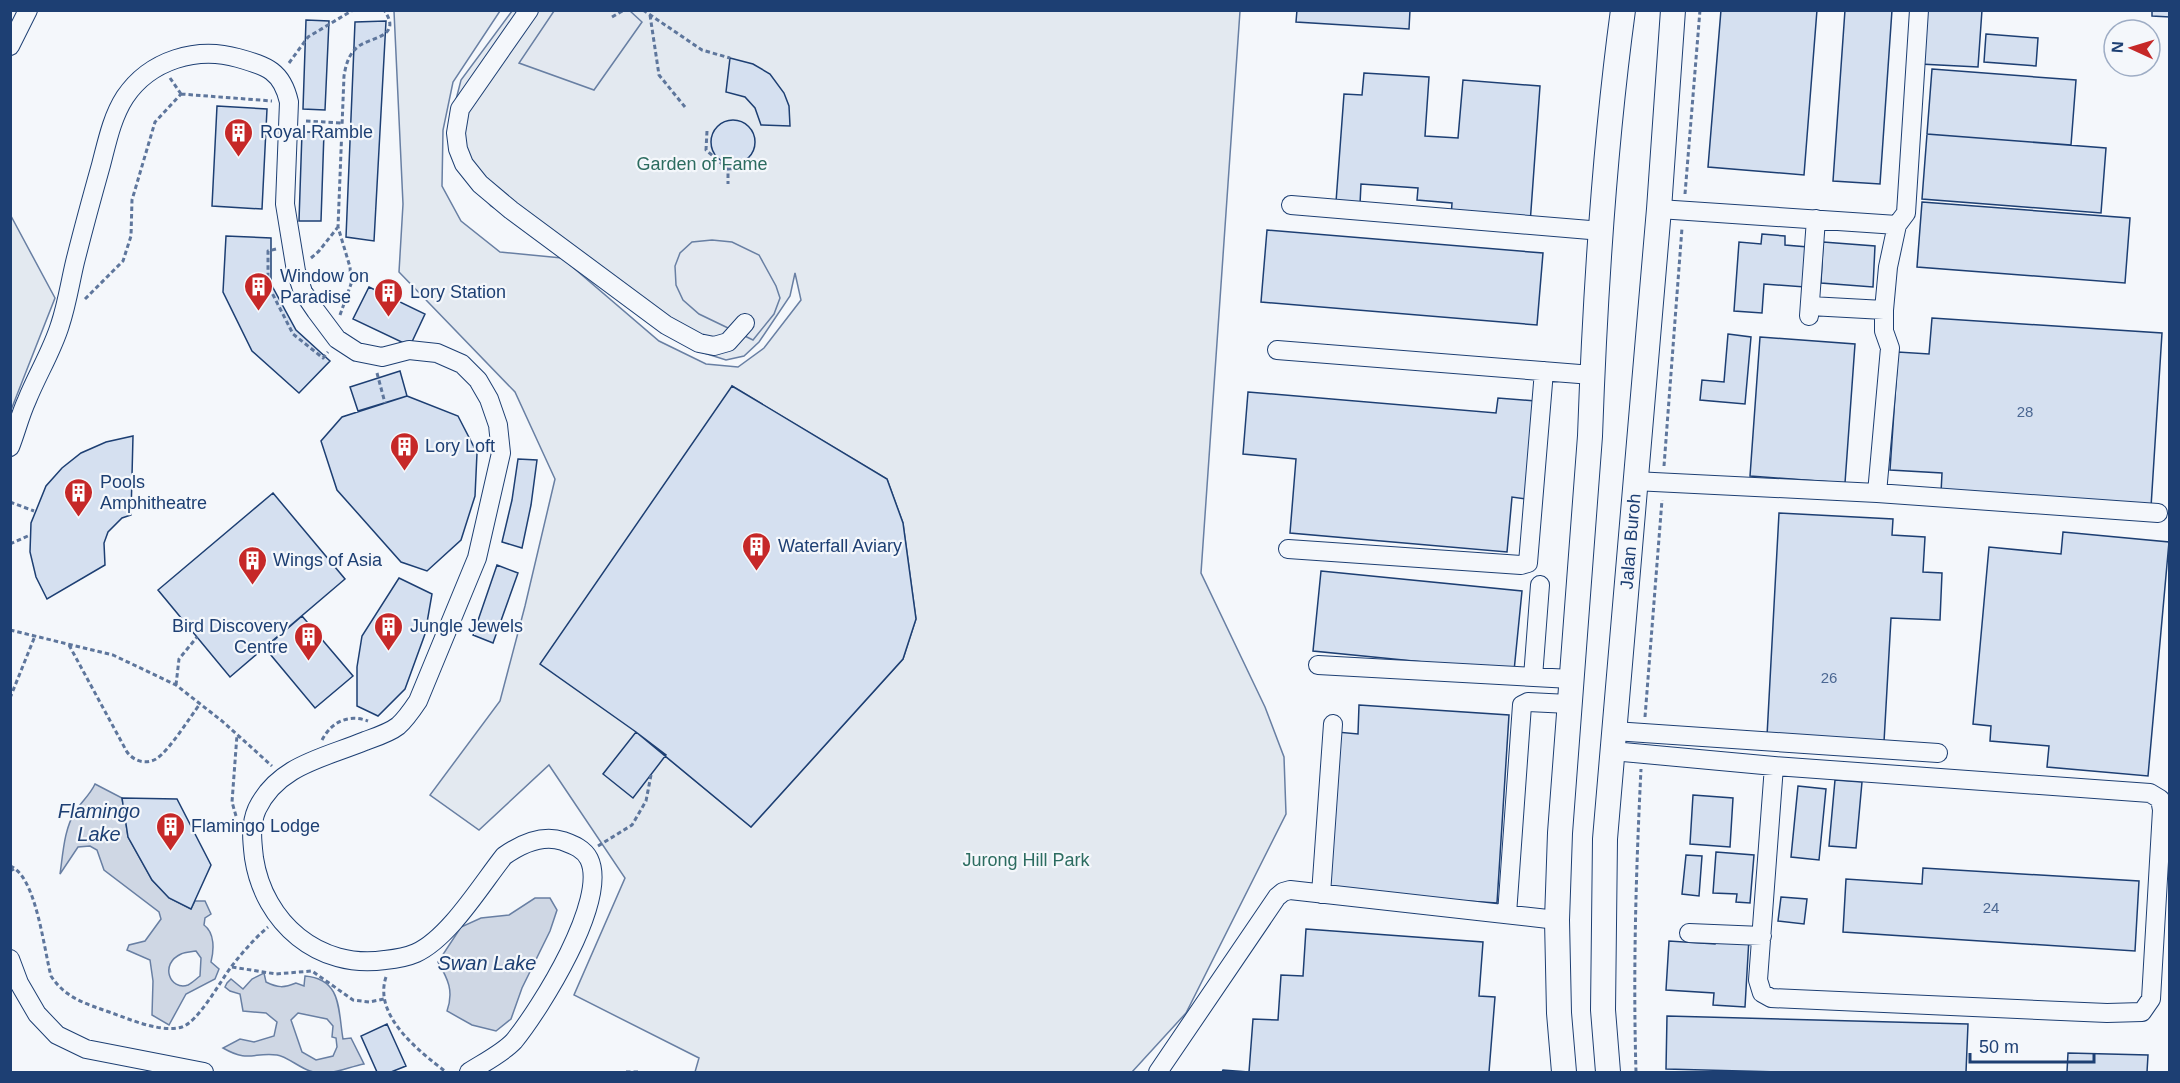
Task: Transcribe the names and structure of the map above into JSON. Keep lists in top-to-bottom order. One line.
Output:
{"streets":{"main road":["Jalan Buroh"]},"water":["Flamingo Lake","Swan Lake"],"parks":["Garden of Fame","Jurong Hill Park"],"places":{"building":["Royal Ramble","Window on Paradise","Lory Station","Lory Loft","Pools Amphitheatre","Waterfall Aviary","Wings of Asia","Jungle Jewels","Bird Discovery Centre","Flamingo Lodge"]},"house_numbers":["28","26","24"],"scale_bar":"50 m","north":"left"}
